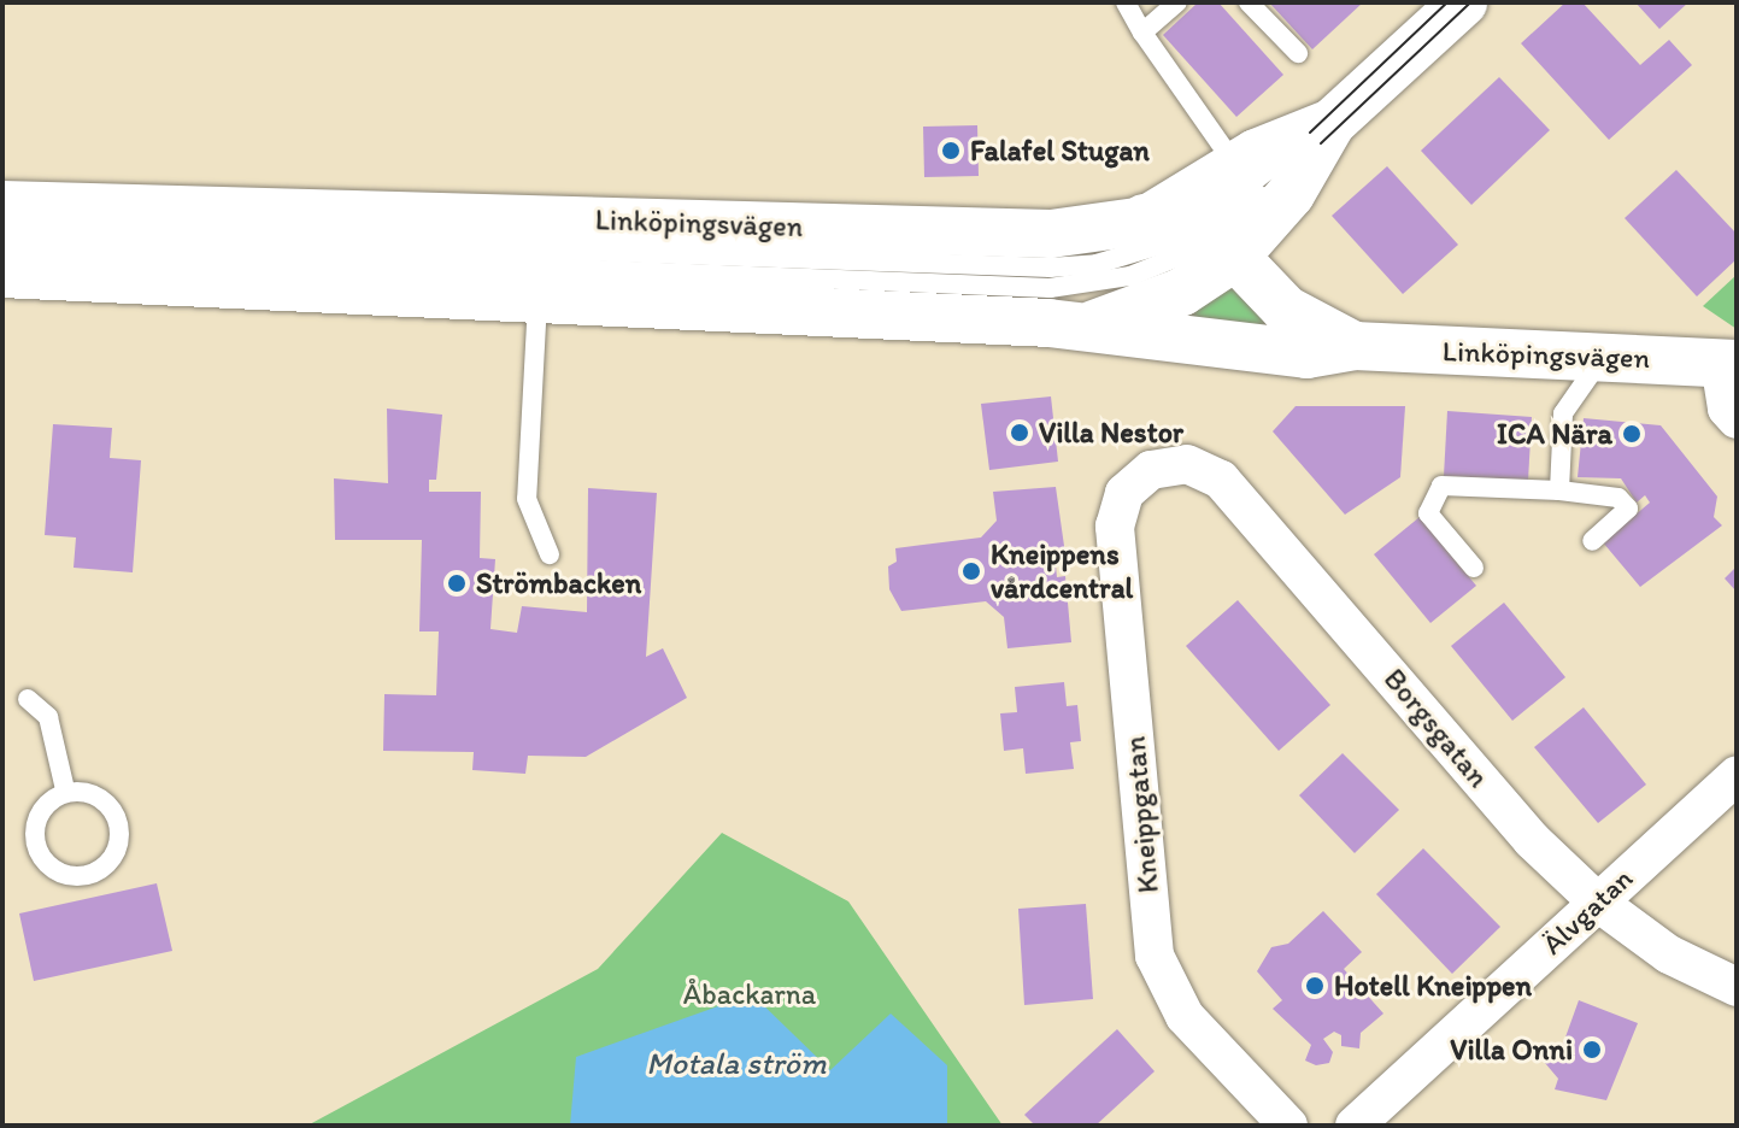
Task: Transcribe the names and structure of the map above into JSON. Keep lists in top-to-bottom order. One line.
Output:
{"streets":{"street":["Linköpingsvägen","Borgsgatan","Kneippgatan","Älvgatan"]},"crossings":[["Borgsgatan","Kneippgatan"],["Borgsgatan","Älvgatan"]],"water":["Motala ström"],"parks":["Åbackarna"],"places":["Falafel Stugan","Villa Nestor","ICA Nära","Kneippens vårdcentral","Strömbacken","Hotell Kneippen","Villa Onni"]}
